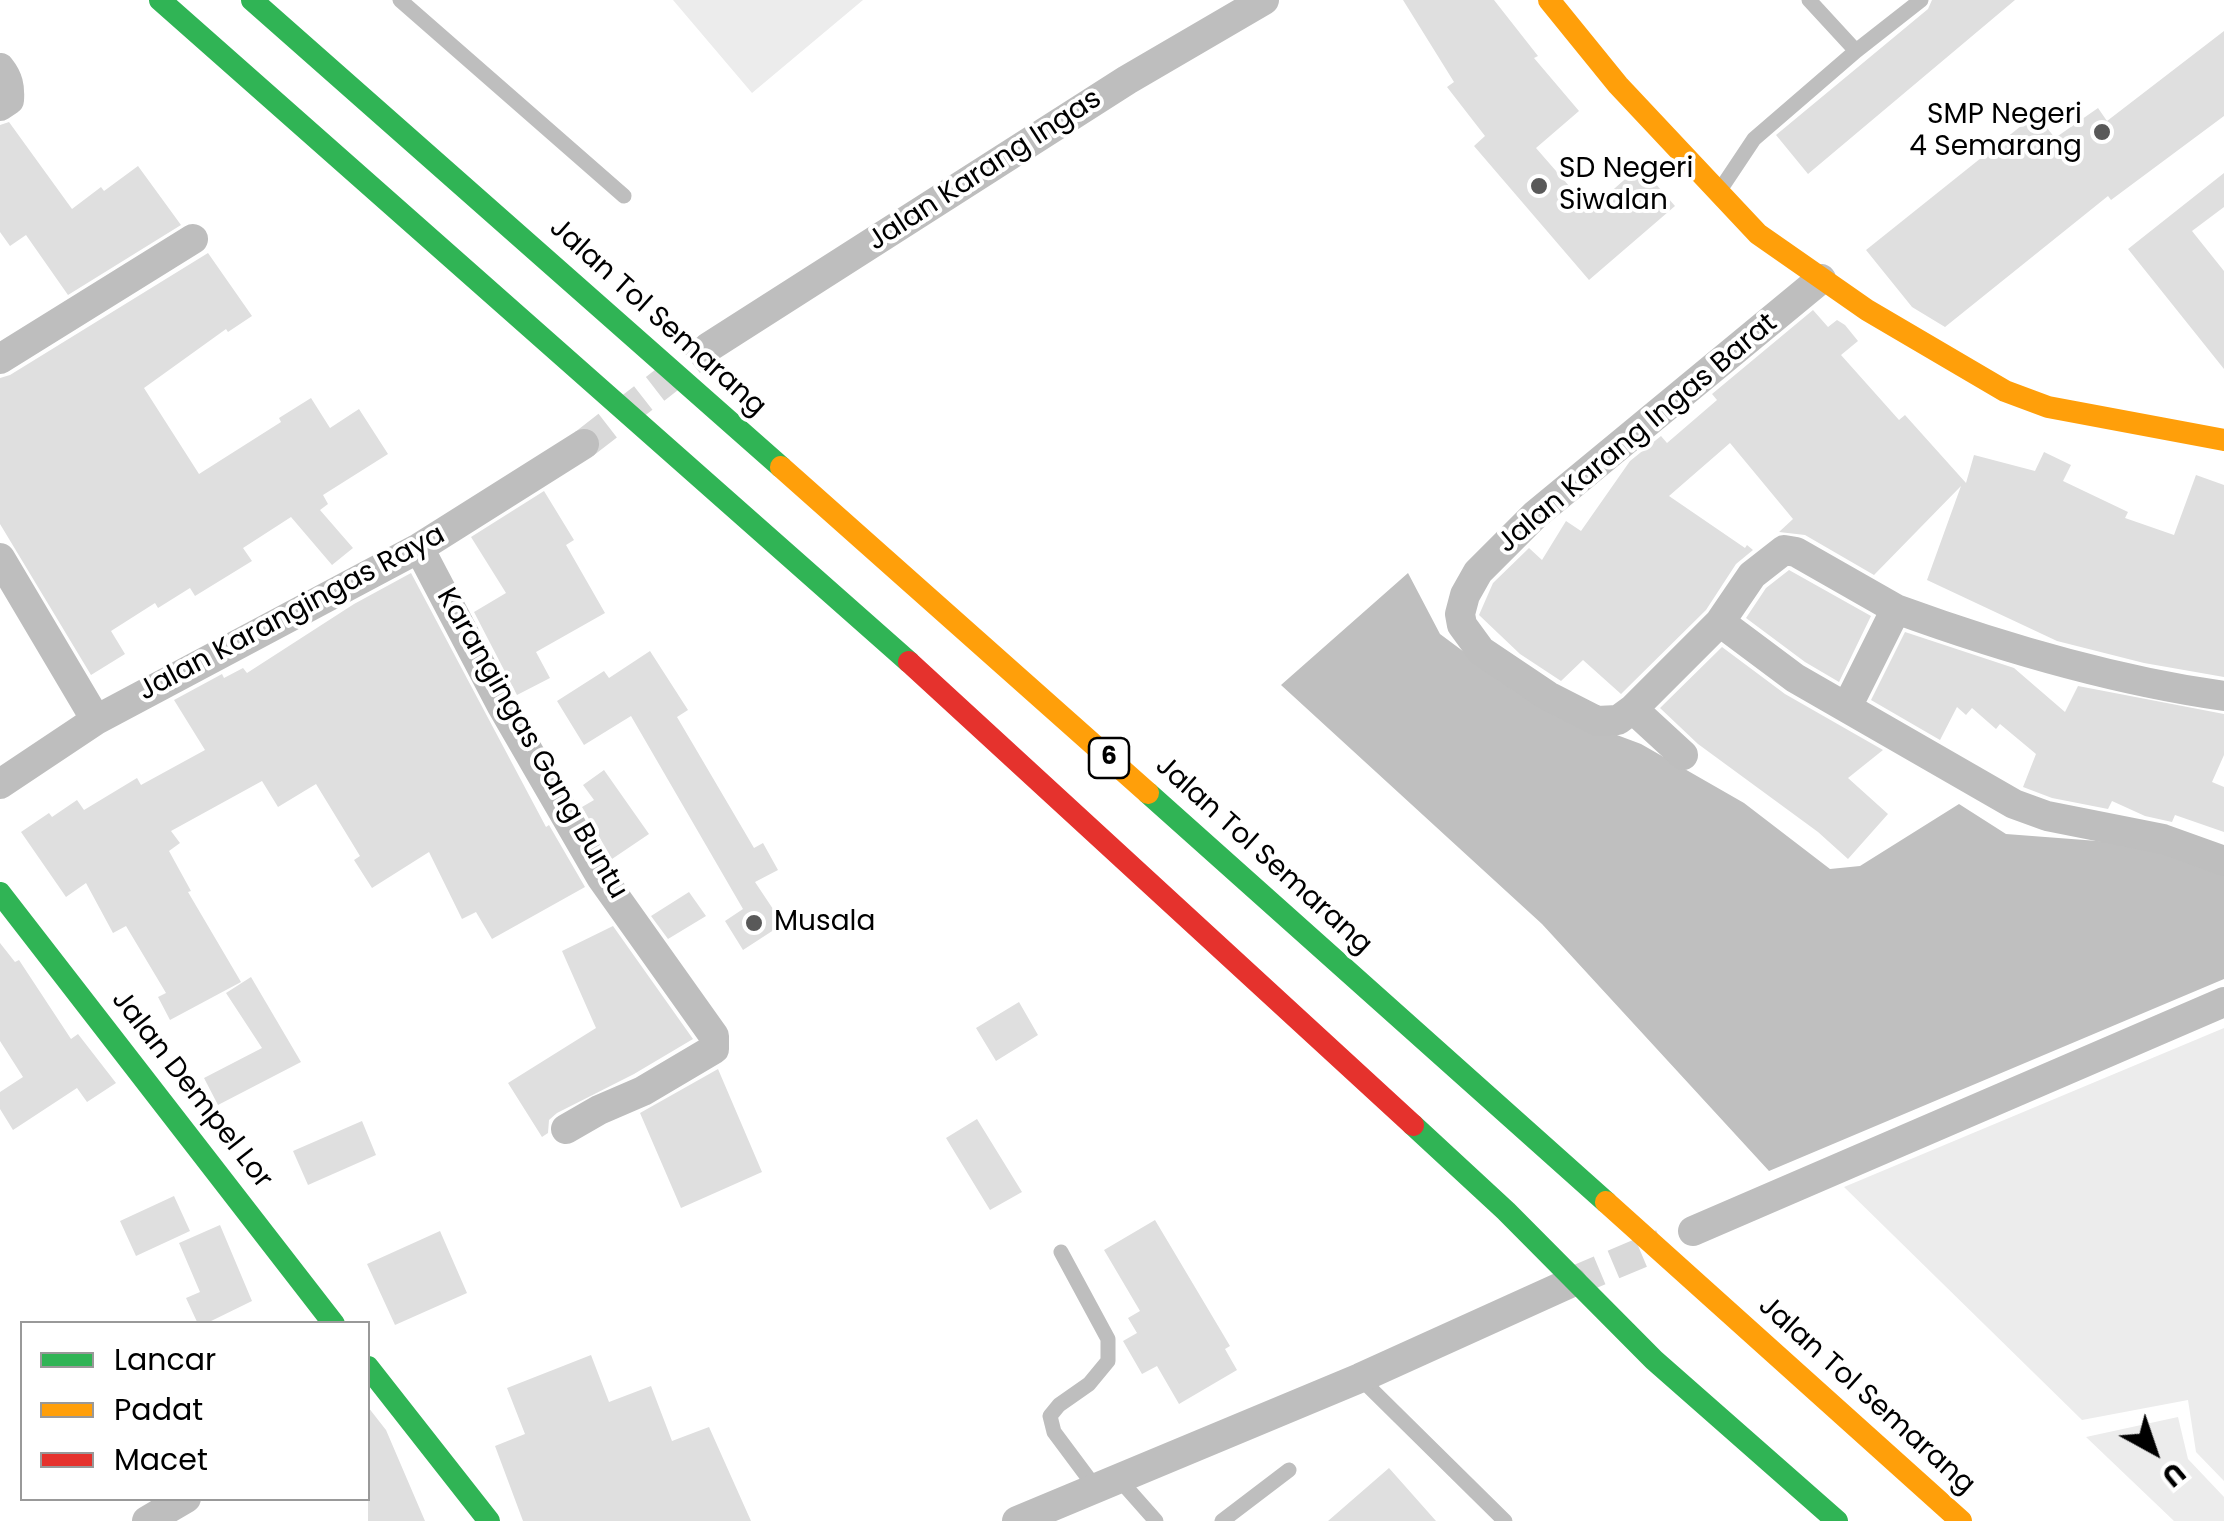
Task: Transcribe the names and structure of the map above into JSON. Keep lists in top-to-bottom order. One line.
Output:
{"streets":{"main road":["Jalan Tol Semarang","6","Jalan Dempel Lor"],"street":["Jalan Karang Ingas","Jalan Karang Ingas Barat","Jalan Karangingas Raya","Karangingas Gang Buntu"]},"crossings":[["Jalan Karangingas Raya","Karangingas Gang Buntu"]],"places":["SMP Negeri 4 Semarang","SD Negeri Siwalan","Musala"],"legend":["Lancar","Padat","Macet"],"north":"bottom right"}
